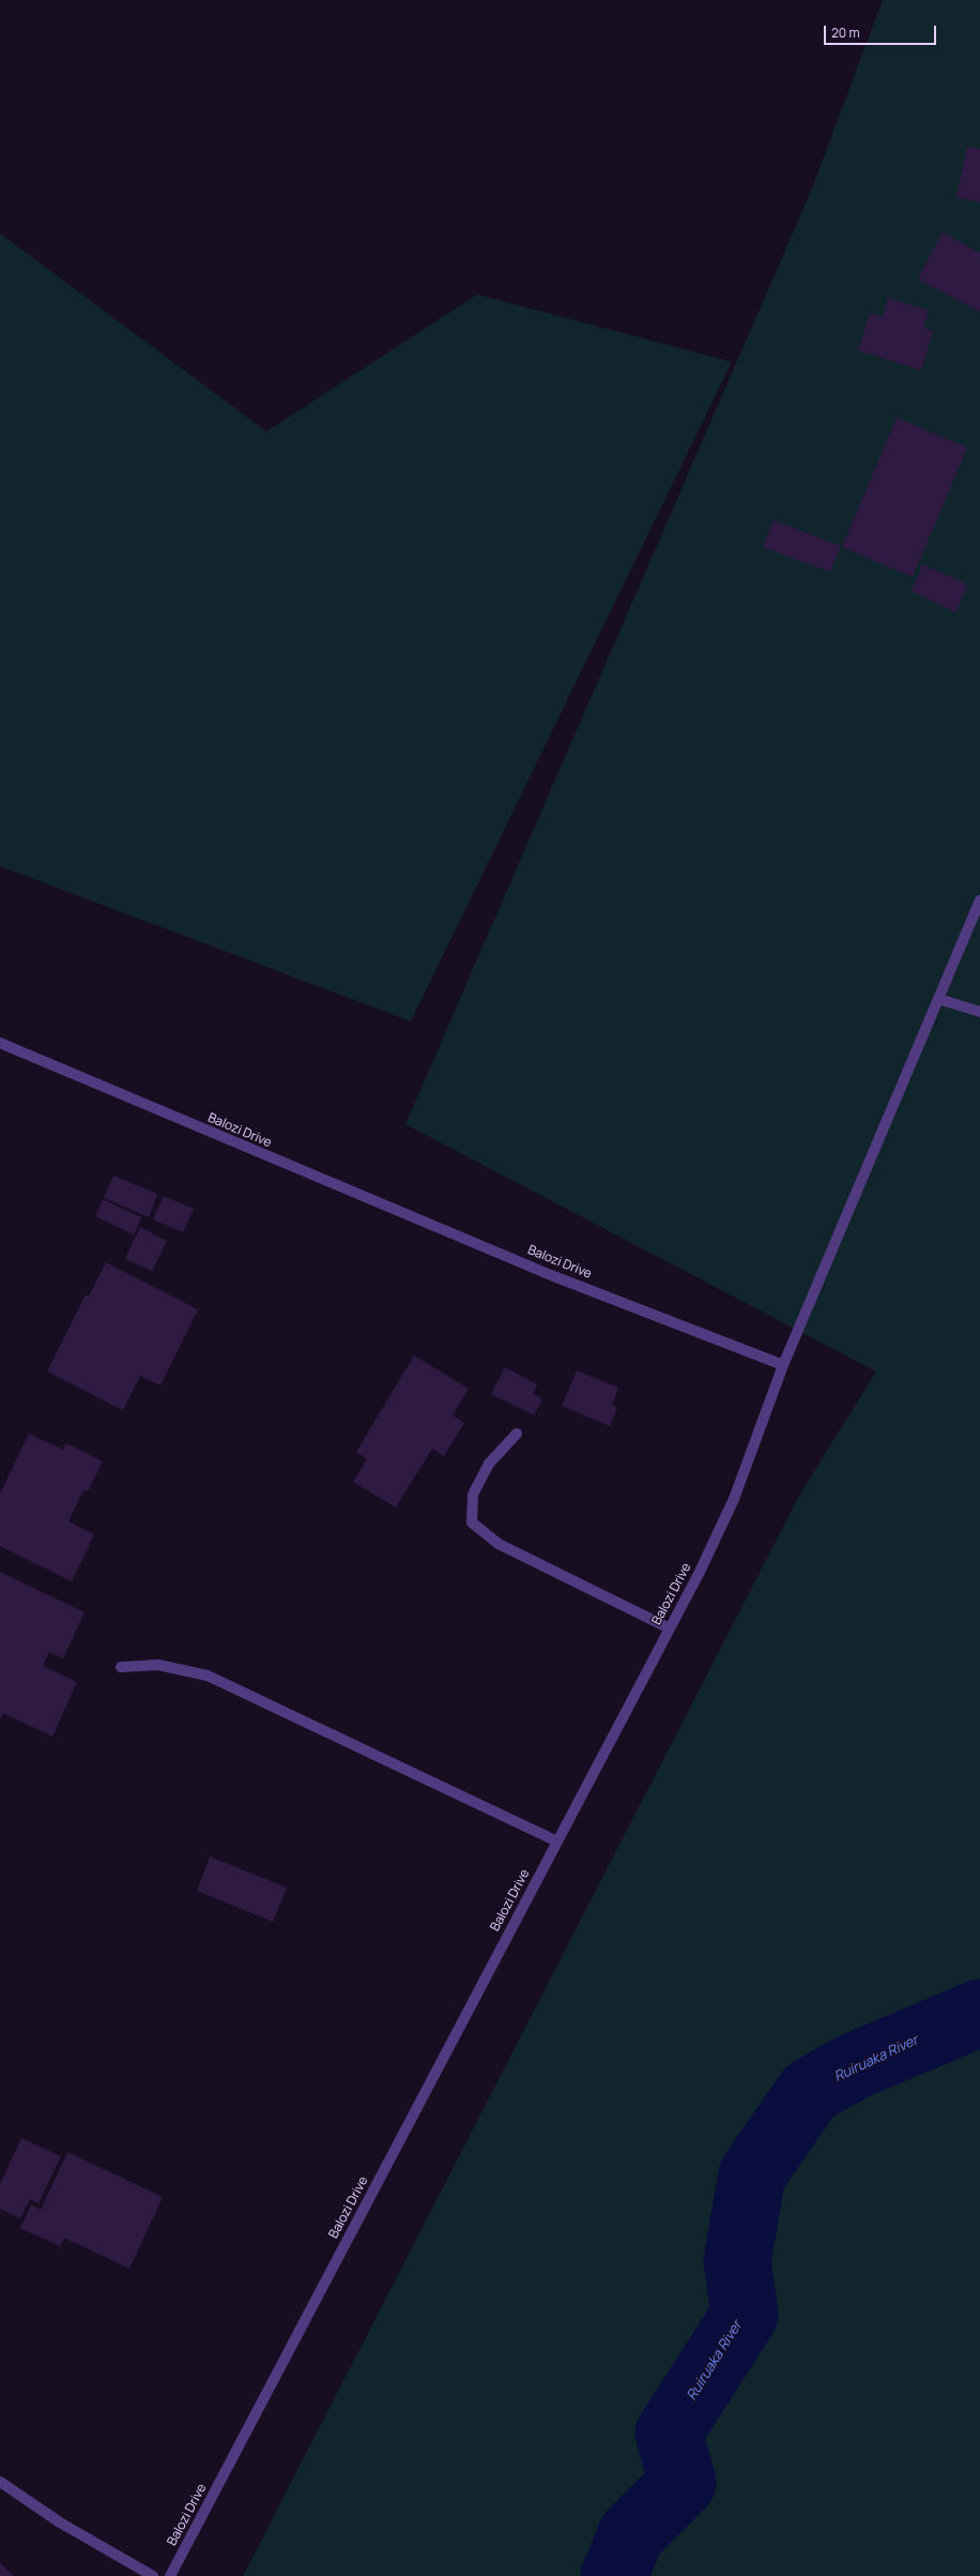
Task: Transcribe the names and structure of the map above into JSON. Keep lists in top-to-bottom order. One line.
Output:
{"streets":{"street":["Balozi Drive"]},"water":["Ruiruaka River"],"scale_bar":"20 m"}
